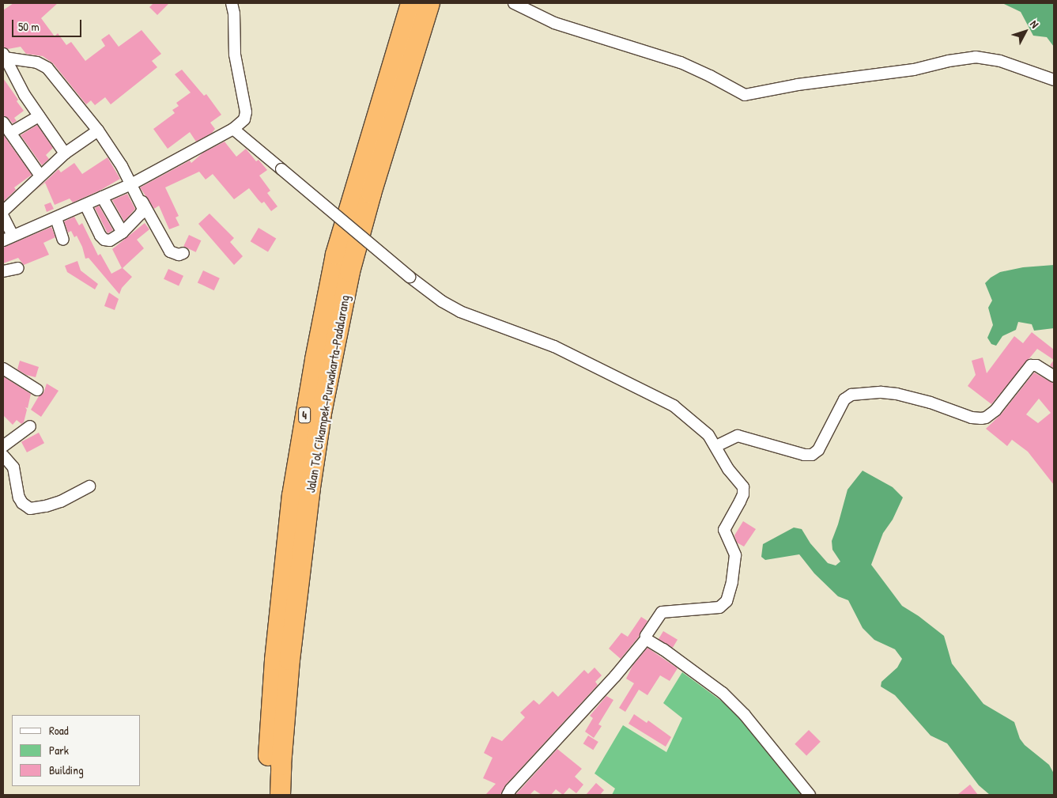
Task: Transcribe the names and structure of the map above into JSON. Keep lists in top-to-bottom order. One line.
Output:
{"streets":{"highway":["Jalan Tol Cikampek–Purwakarta–Padalarang","4"]},"legend":["Road","Park","Building"],"scale_bar":"50 m","north":"top right"}
